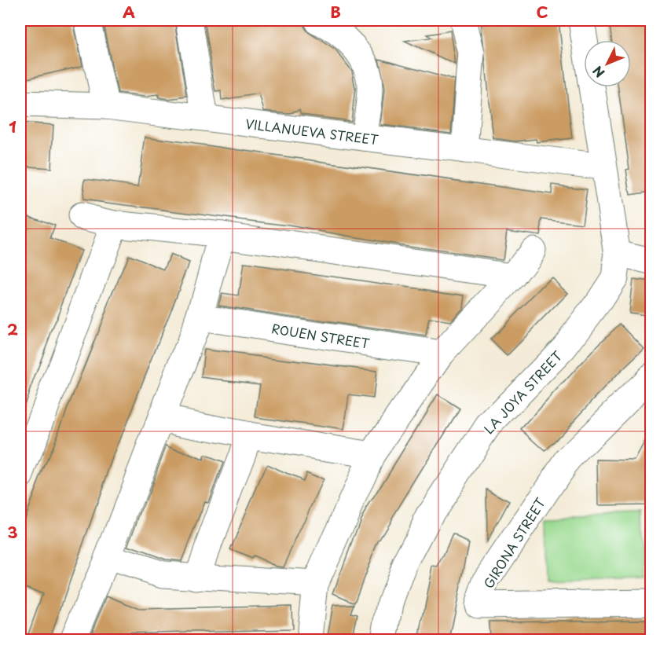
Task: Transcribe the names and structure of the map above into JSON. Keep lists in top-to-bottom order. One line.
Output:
{"streets":{"street":["VILLANUEVA STREET","ROUEN STREET","LA JOYA STREET","GIRONA STREET"]},"crossings":[["VILLANUEVA STREET","LA JOYA STREET"]],"north":"bottom left","grid":{"columns":["A","B","C"],"rows":["1","2","3"]}}
